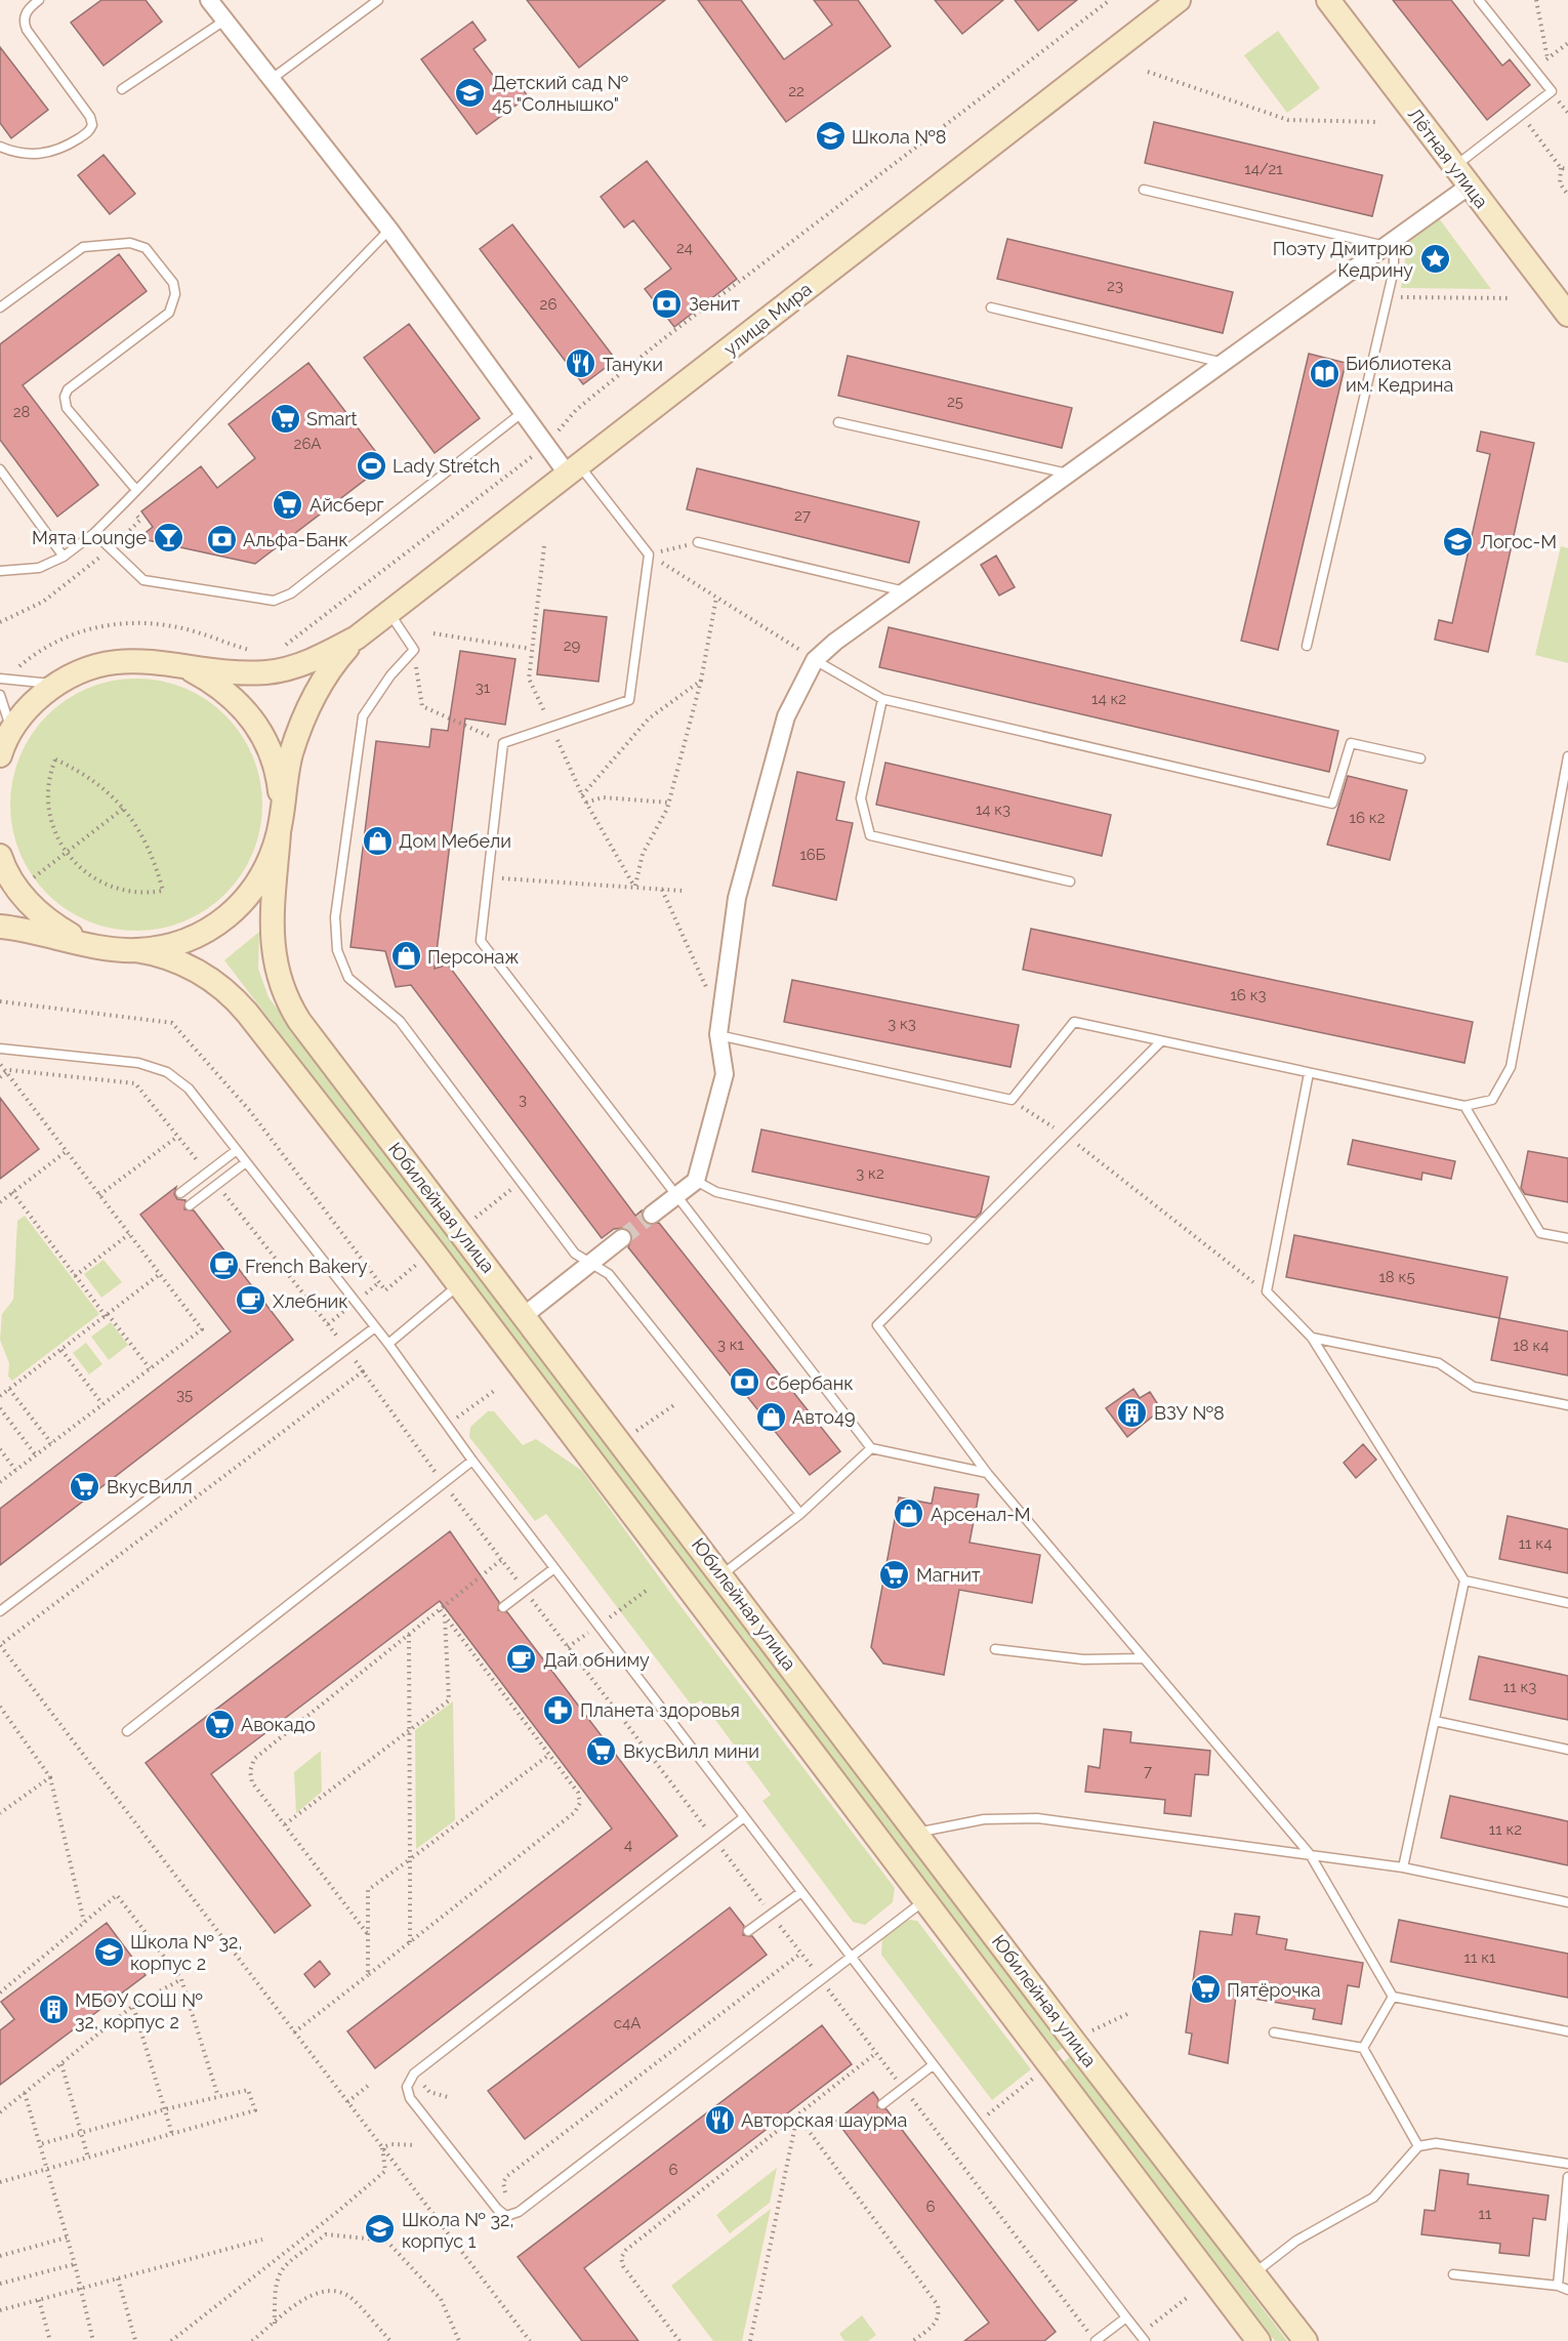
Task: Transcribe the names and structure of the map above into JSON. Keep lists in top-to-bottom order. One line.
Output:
{"streets":{"main road":["Лётная улица","улица Мира","Юбилейная улица"]},"crossings":[["улица Мира","Юбилейная улица"]],"places":{"school or university":["Детский сад № 45 \"Солнышко\"","Школа №8","Логос-М","Школа № 32, корпус 2","Школа № 32, корпус 1"],"place":["Поэту Дмитрию Кедрину"],"bank":["Зенит","Альфа-Банк","Сбербанк"],"restaurant":["Тануки","Авторская шаурма"],"library":["Библиотека им. Кедрина"],"supermarket":["Smart","Айсберг","ВкусВилл","Магнит","Авокадо","ВкусВилл мини","Пятёрочка"],"sports":["Lady Stretch"],"bar":["Мята Lounge"],"shop":["Дом Мебели","Персонаж","Авто49","Арсенал-М"],"cafe":["French Bakery","Хлебник","Дай обниму"],"building":["ВЗУ №8","МБОУ СОШ № 32, корпус 2"],"pharmacy":["Планета здоровья"]},"house_numbers":["22","14/21","24","23","26","25","28","26А","27","29","31","14 к2","14 к3","16 к2","16Б","16 к3","3 к3","3","3 к2","18 к5","3 к1","18 к4","35","11 к4","11 к3","7","11 к2","4","11 к1","с4А","6","6","11"]}
